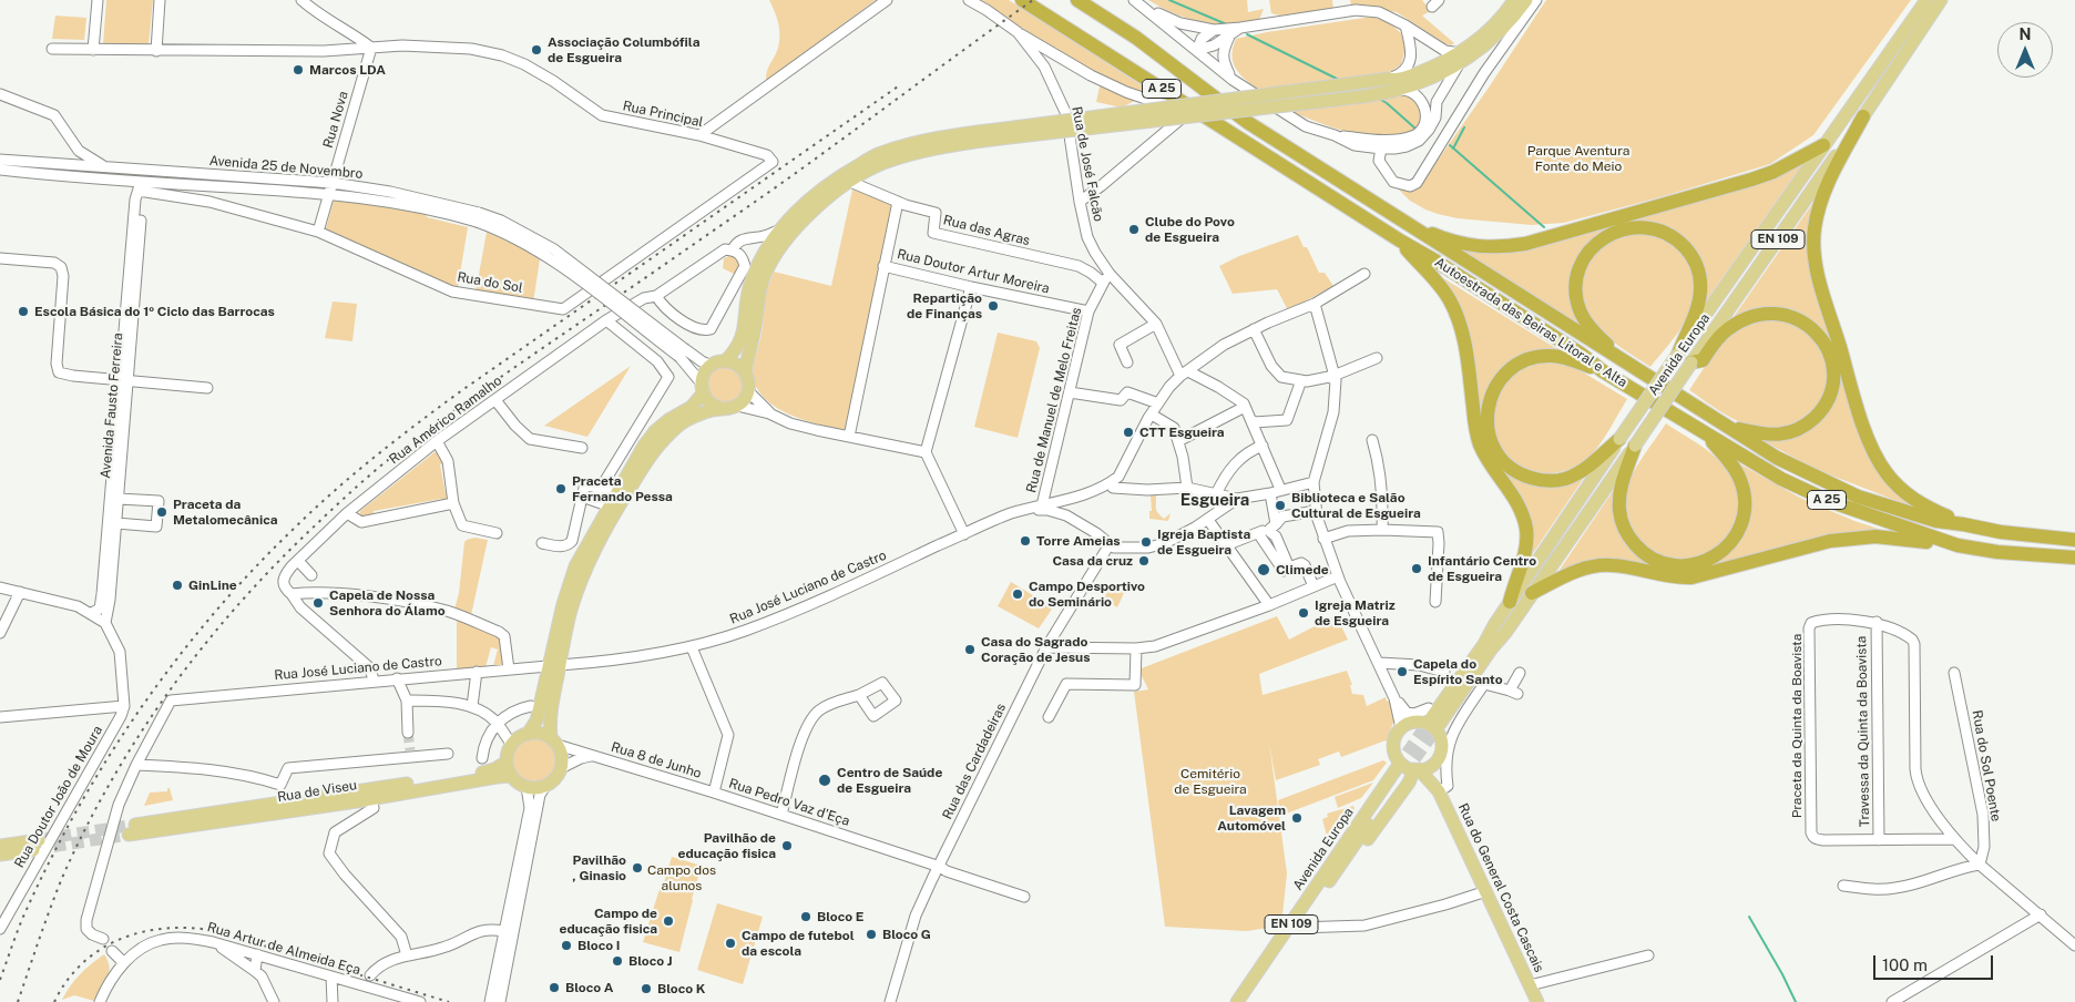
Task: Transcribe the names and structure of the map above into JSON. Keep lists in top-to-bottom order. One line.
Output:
{"streets":{"highway":["A 25","Autoestrada das Beiras Litoral e Alta"],"main road":["EN 109","Avenida Europa","Rua de Viseu","Rua do General Costa Cascais"],"street":["Rua Principal","Rua Nova","Rua de José Falcão","Avenida 25 de Novembro","Rua das Agras","Rua Doutor Artur Moreira","Rua do Sol","Rua de Manuel de Melo Freitas","Avenida Fausto Ferreira","Rua Américo Ramalho","Rua José Luciano de Castro","Praceta da Quinta da Boavista","Travessa da Quinta da Boavista","Rua 8 de Junho","Rua das Cardadeiras","Rua do Sol Poente","Rua Doutor João de Moura","Rua Pedro Vaz d'Eça","Rua Artur de Almeida Eça"]},"crossings":[["Rua Principal","Rua Nova"],["Rua Principal","Rua do Sol"],["Rua Nova","Avenida 25 de Novembro"],["Rua Nova","Rua do Sol"],["Rua de José Falcão","Rua de Manuel de Melo Freitas"],["Rua de José Falcão","Rua José Luciano de Castro"],["Avenida 25 de Novembro","Rua do Sol"],["Avenida 25 de Novembro","Avenida Fausto Ferreira"],["Rua das Agras","Rua de Manuel de Melo Freitas"],["Rua Doutor Artur Moreira","Rua de Manuel de Melo Freitas"],["Rua do Sol","Avenida Fausto Ferreira"],["Avenida Europa","Rua do General Costa Cascais"],["Rua de Manuel de Melo Freitas","Rua José Luciano de Castro"],["Rua José Luciano de Castro","Rua Pedro Vaz d'Eça"],["Praceta da Quinta da Boavista","Travessa da Quinta da Boavista"],["Praceta da Quinta da Boavista","Rua do Sol Poente"],["Rua 8 de Junho","Rua de Viseu"],["Rua 8 de Junho","Rua Pedro Vaz d'Eça"],["Rua das Cardadeiras","Rua Pedro Vaz d'Eça"]],"districts":["Esgueira"],"parks":["Parque Aventura Fonte do Meio","Cemitério de Esgueira","Campo dos alunos"],"places":["Associação Columbófila de Esgueira","Marcos LDA","Clube do Povo de Esgueira","Repartição de Finanças","Escola Básica do 1º Ciclo das Barrocas","CTT Esgueira","Praceta Fernando Pessa","Biblioteca e Salão Cultural de Esgueira","Praceta da Metalomecânica","Torre Ameias","Igreja Baptista de Esgueira","Casa da cruz","Infantário Centro de Esgueira","Climede","GinLine","Campo Desportivo do Seminário","Capela de Nossa Senhora do Álamo","Igreja Matriz de Esgueira","Casa do Sagrado Coração de Jesus","Capela do Espírito Santo","Centro de Saúde de Esgueira","Lavagem Automóvel","Pavilhão de educação fisica","Pavilhão , Ginasio","Bloco E","Campo de educação fisica","Bloco G","Campo de futebol da escola","Bloco I","Bloco J","Bloco A","Bloco K"],"scale_bar":"100 m","north":"top"}
